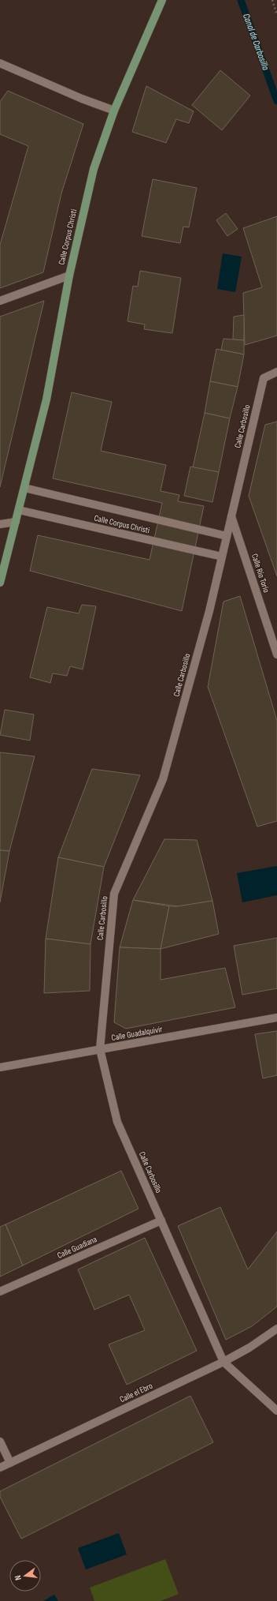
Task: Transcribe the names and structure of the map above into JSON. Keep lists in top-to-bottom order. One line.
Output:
{"streets":{"main road":["Calle Corpus Christi"],"street":["Calle Carbosillo","Calle Río Torío","Calle Guadalquivir","Calle Guadiana","Calle el Ebro"]},"crossings":[["Calle Corpus Christi","Calle Carbosillo"],["Calle Carbosillo","Calle Río Torío"],["Calle Carbosillo","Calle Guadalquivir"],["Calle Carbosillo","Calle Guadiana"],["Calle Carbosillo","Calle el Ebro"]],"water":["Canal de Carbosillo"],"north":"left"}
